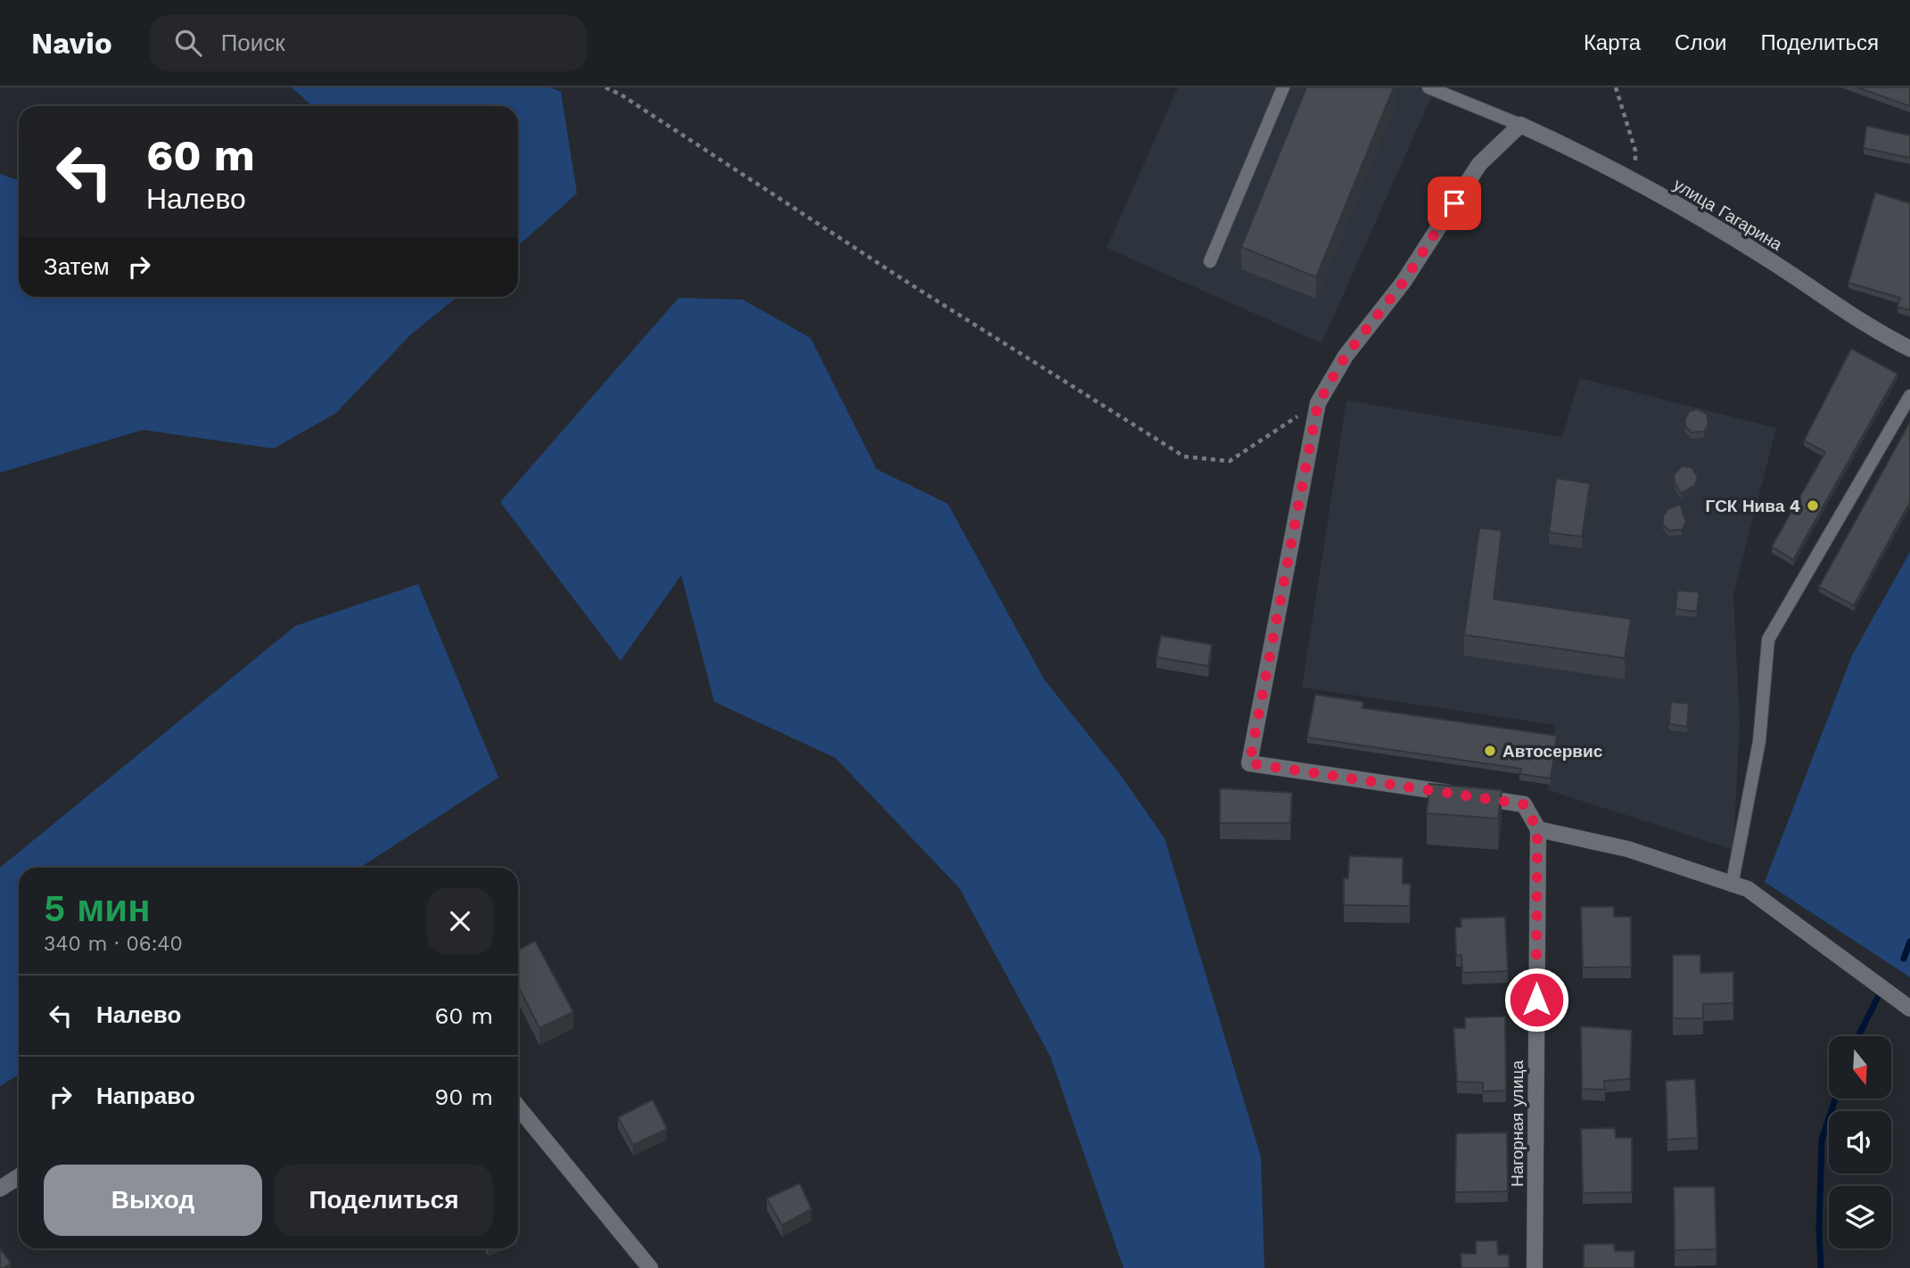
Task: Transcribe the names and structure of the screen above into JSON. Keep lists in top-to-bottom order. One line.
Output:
{"streets":{"street":["улица Гагарина","Нагорная улица"]},"places":["ГСК Нива 4","Автосервис"],"north":"bottom","page":{"header":"Navio","search":"Поиск","nav":["Карта","Слои","Поделиться"],"turn":["60 m","Налево"],"then":"Затем","heading":["5 мин","340 m · 06:40"],"list":[{"name":"Налево","value":"60 m"},{"name":"Направо","value":"90 m"}],"buttons":["Выход","Поделиться"]}}
